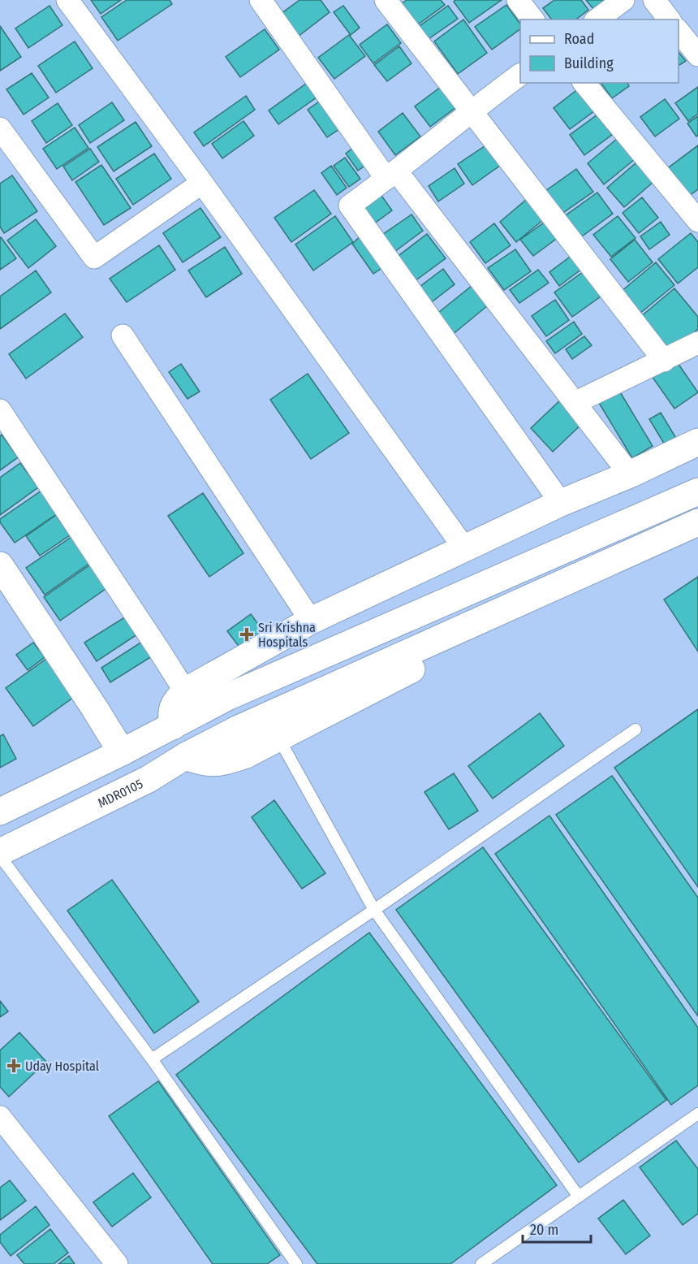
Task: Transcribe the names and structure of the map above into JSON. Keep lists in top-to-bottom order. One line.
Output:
{"streets":{"main road":["MDR0105"]},"places":{"health":["Sri Krishna Hospitals","Uday Hospital"]},"legend":["Road","Building"],"scale_bar":"20 m"}
